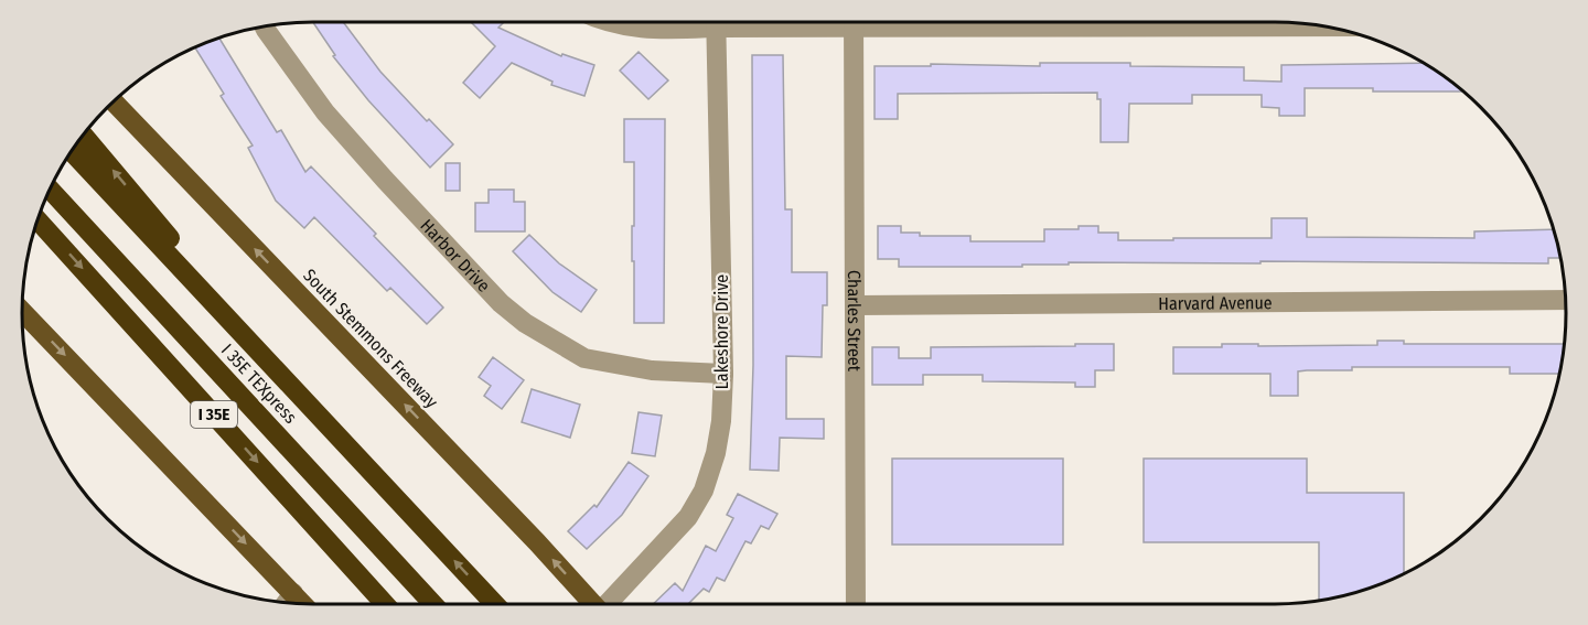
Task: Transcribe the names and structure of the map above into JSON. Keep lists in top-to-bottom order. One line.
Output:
{"streets":{"highway":["I 35E TEXpress","I 35E"],"main road":["South Stemmons Freeway"],"street":["Harbor Drive","Harvard Avenue","Charles Street","Lakeshore Drive"]},"crossings":[["Harbor Drive","Lakeshore Drive"],["Harvard Avenue","Charles Street"]],"one_way":["South Stemmons Freeway"]}
